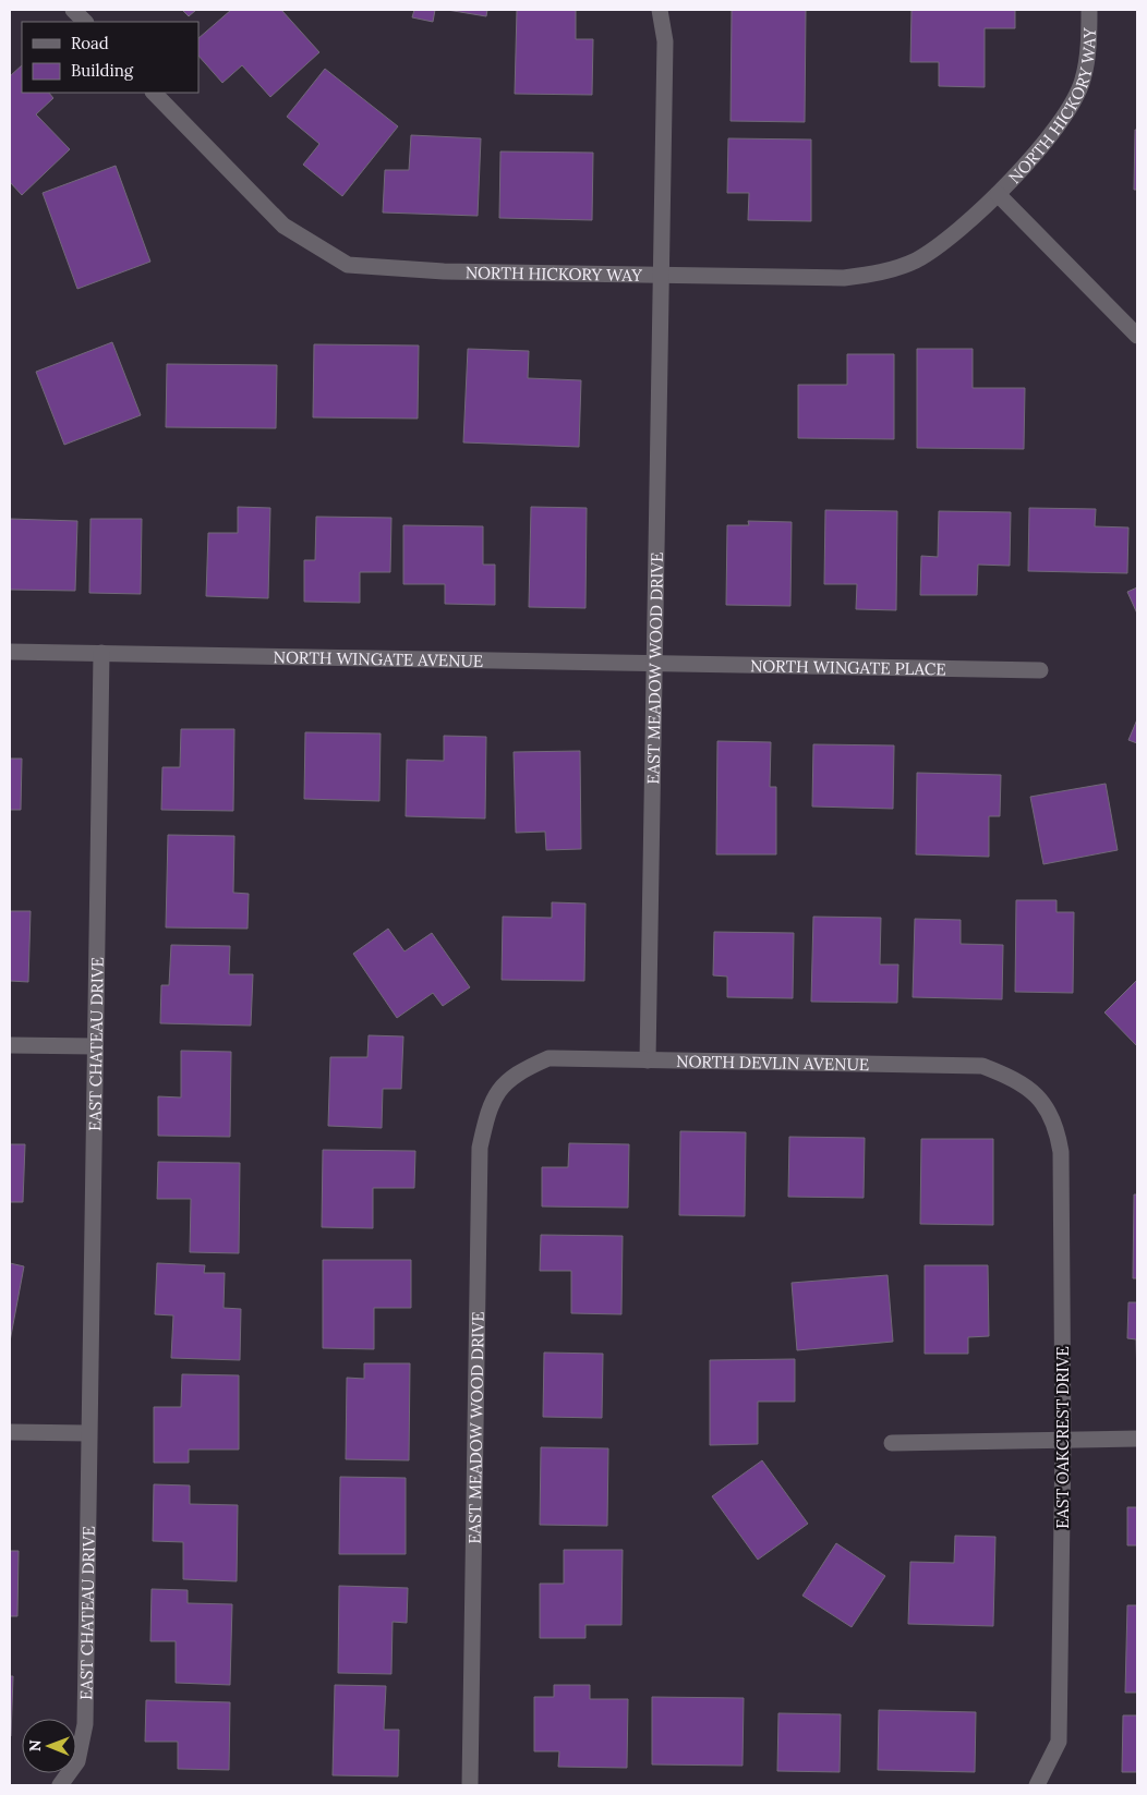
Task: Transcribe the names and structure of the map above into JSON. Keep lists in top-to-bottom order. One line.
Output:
{"streets":{"street":["NORTH HICKORY WAY","NORTH WINGATE AVENUE","NORTH WINGATE PLACE","EAST MEADOW WOOD DRIVE","EAST CHATEAU DRIVE","NORTH DEVLIN AVENUE","EAST OAKCREST DRIVE"]},"crossings":[["NORTH HICKORY WAY","EAST MEADOW WOOD DRIVE"],["NORTH WINGATE AVENUE","NORTH WINGATE PLACE"],["NORTH WINGATE AVENUE","EAST MEADOW WOOD DRIVE"],["NORTH WINGATE AVENUE","EAST CHATEAU DRIVE"],["NORTH WINGATE PLACE","EAST MEADOW WOOD DRIVE"],["EAST MEADOW WOOD DRIVE","NORTH DEVLIN AVENUE"],["NORTH DEVLIN AVENUE","EAST OAKCREST DRIVE"]],"legend":["Road","Building"],"north":"left"}
